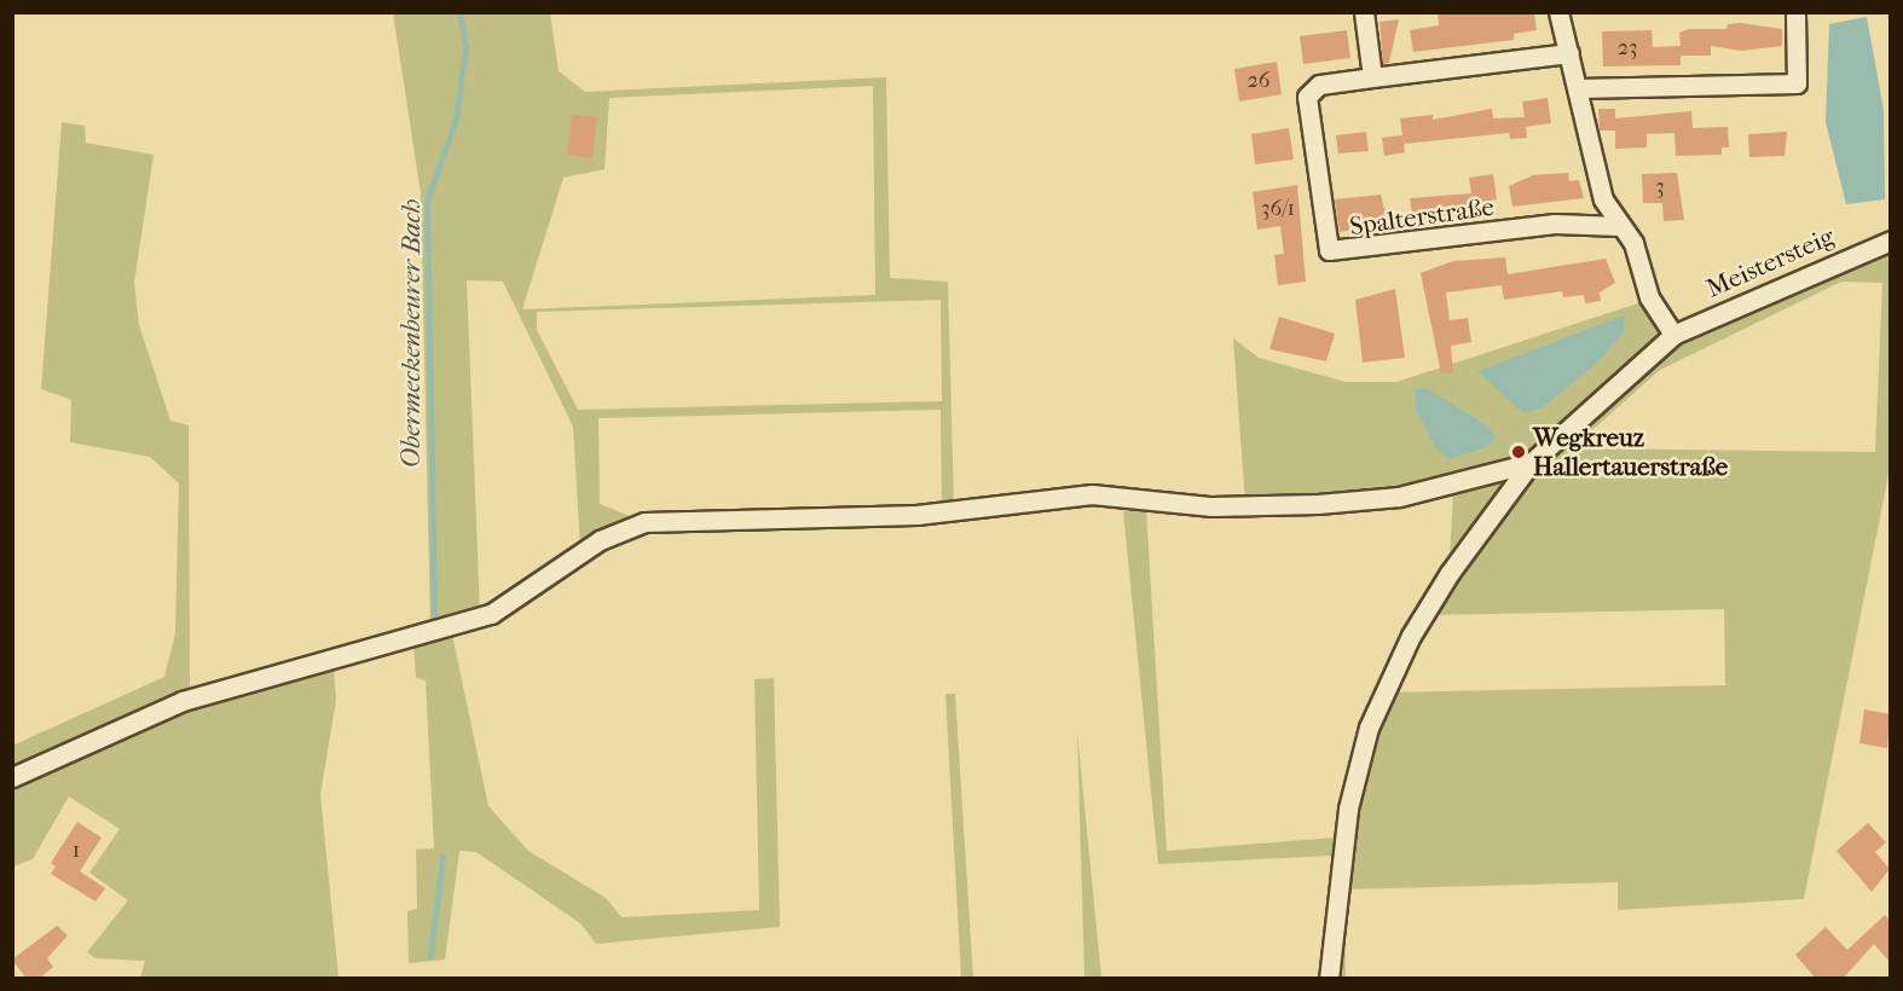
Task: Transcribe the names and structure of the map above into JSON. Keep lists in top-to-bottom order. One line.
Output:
{"streets":{"street":["Spalterstraße","Meistersteig"]},"water":["Obermeckenbeurer Bach"],"places":["Wegkreuz Hallertauerstraße"],"house_numbers":["23","26","3","36/1","1"]}
